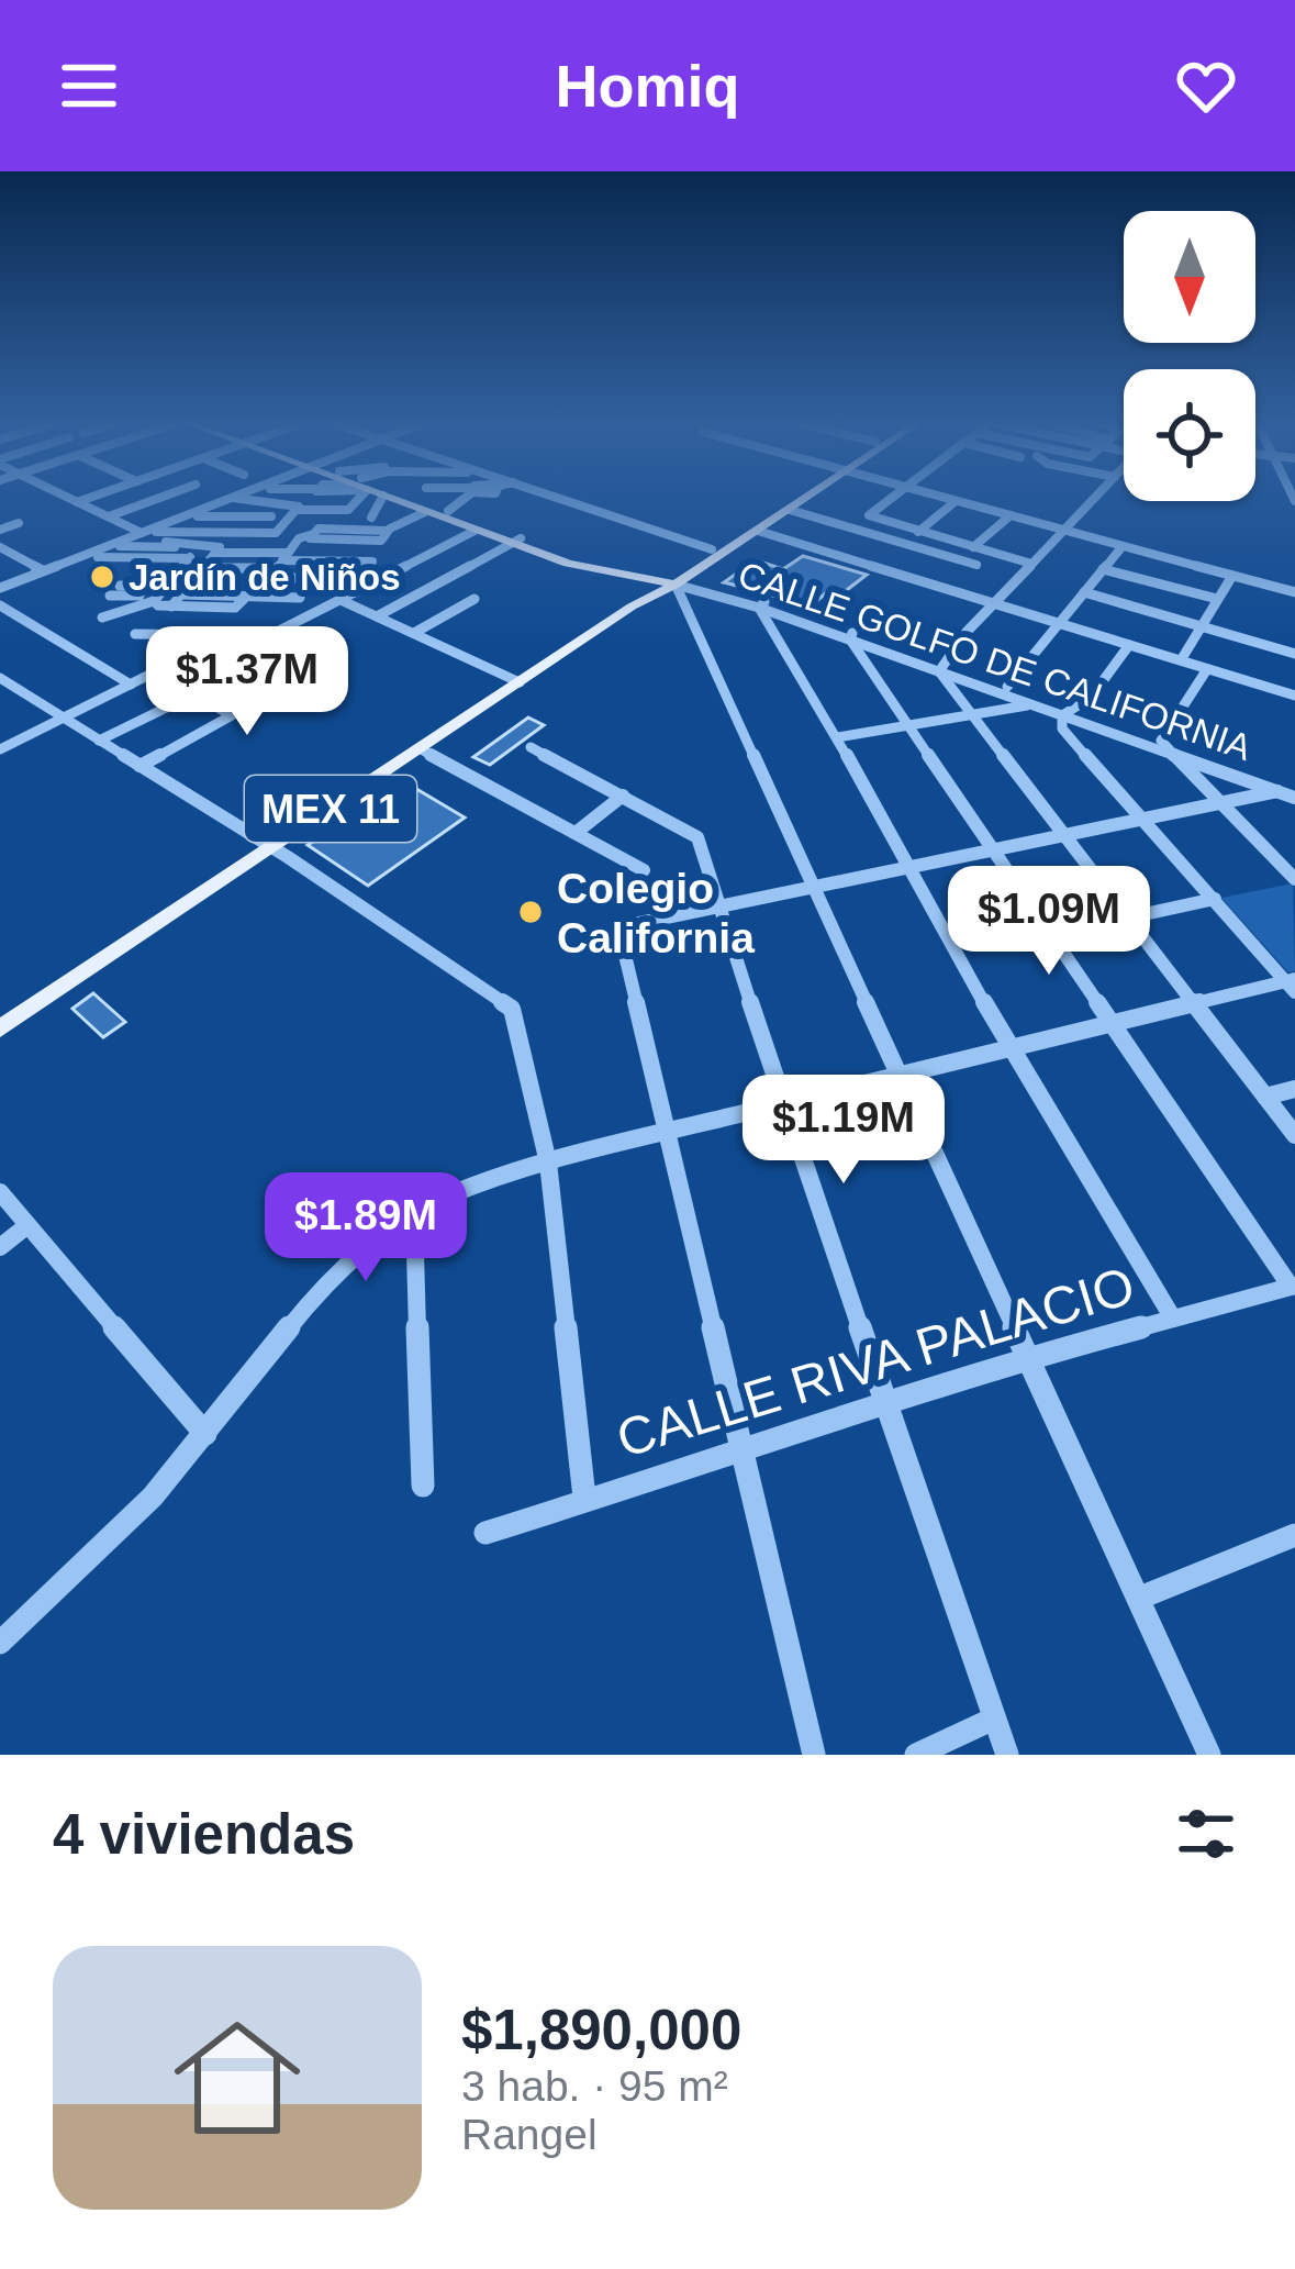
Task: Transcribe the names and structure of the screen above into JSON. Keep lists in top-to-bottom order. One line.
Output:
{"streets":{"main road":["MEX 11"],"street":["CALLE GOLFO DE CALIFORNIA","CALLE RIVA PALACIO"]},"crossings":[["CALLE GOLFO DE CALIFORNIA","MEX 11"]],"places":["Jardín de Niños","Colegio California"],"north":"bottom","page":{"header":"Homiq","price":["$1.37M","$1.09M","$1.19M","$1.89M"],"heading":"4 viviendas","list":[{"name":"$1,890,000","note":"3 hab. · 95 m² · Rangel"}]}}
